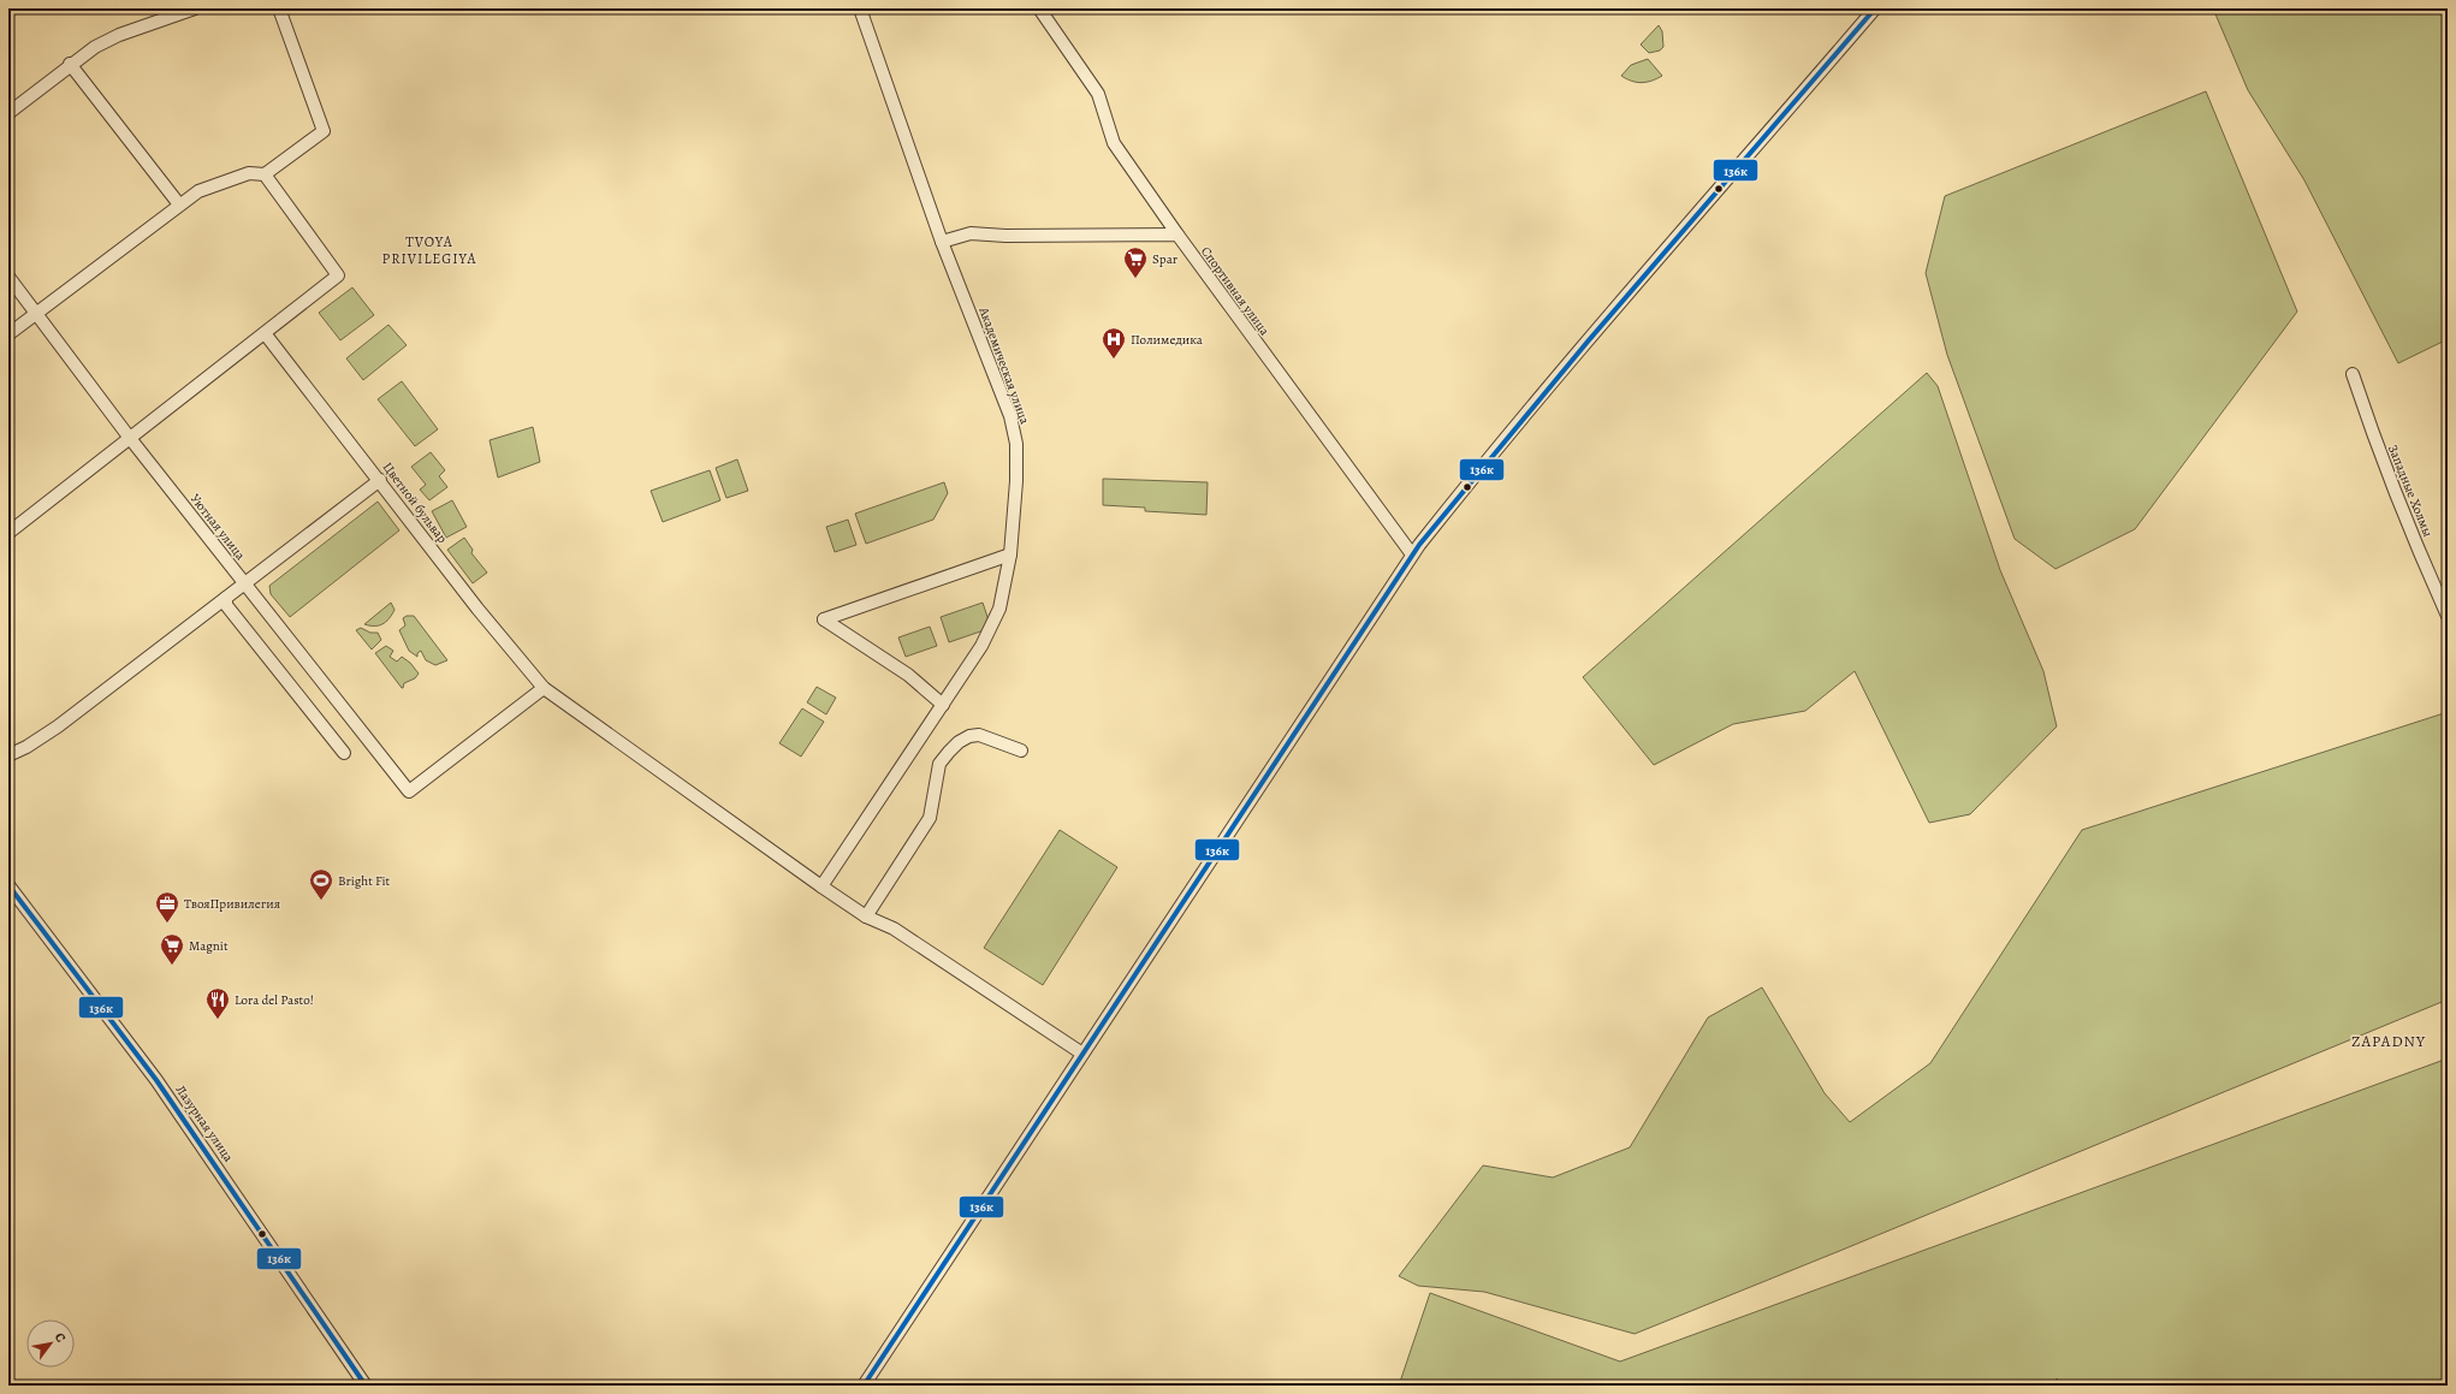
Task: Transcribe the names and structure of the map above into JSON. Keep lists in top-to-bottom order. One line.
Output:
{"streets":{"street":["Спортивная улица","Академическая улица","Западные Холмы","Цветной бульвар","Уютная улица","Лазурная улица"]},"crossings":[["Академическая улица","Цветной бульвар"],["Цветной бульвар","Уютная улица"]],"districts":["TVOYA PRIVILEGIYA","ZAPADNY"],"places":{"supermarket":["Spar","Magnit"],"hospital":["Полимедика"],"sports":["Bright Fit"],"office":["ТвояПривилегия"],"restaurant":["Lora del Pasto!"]},"lines":["transit line 136к"],"north":"top right"}
